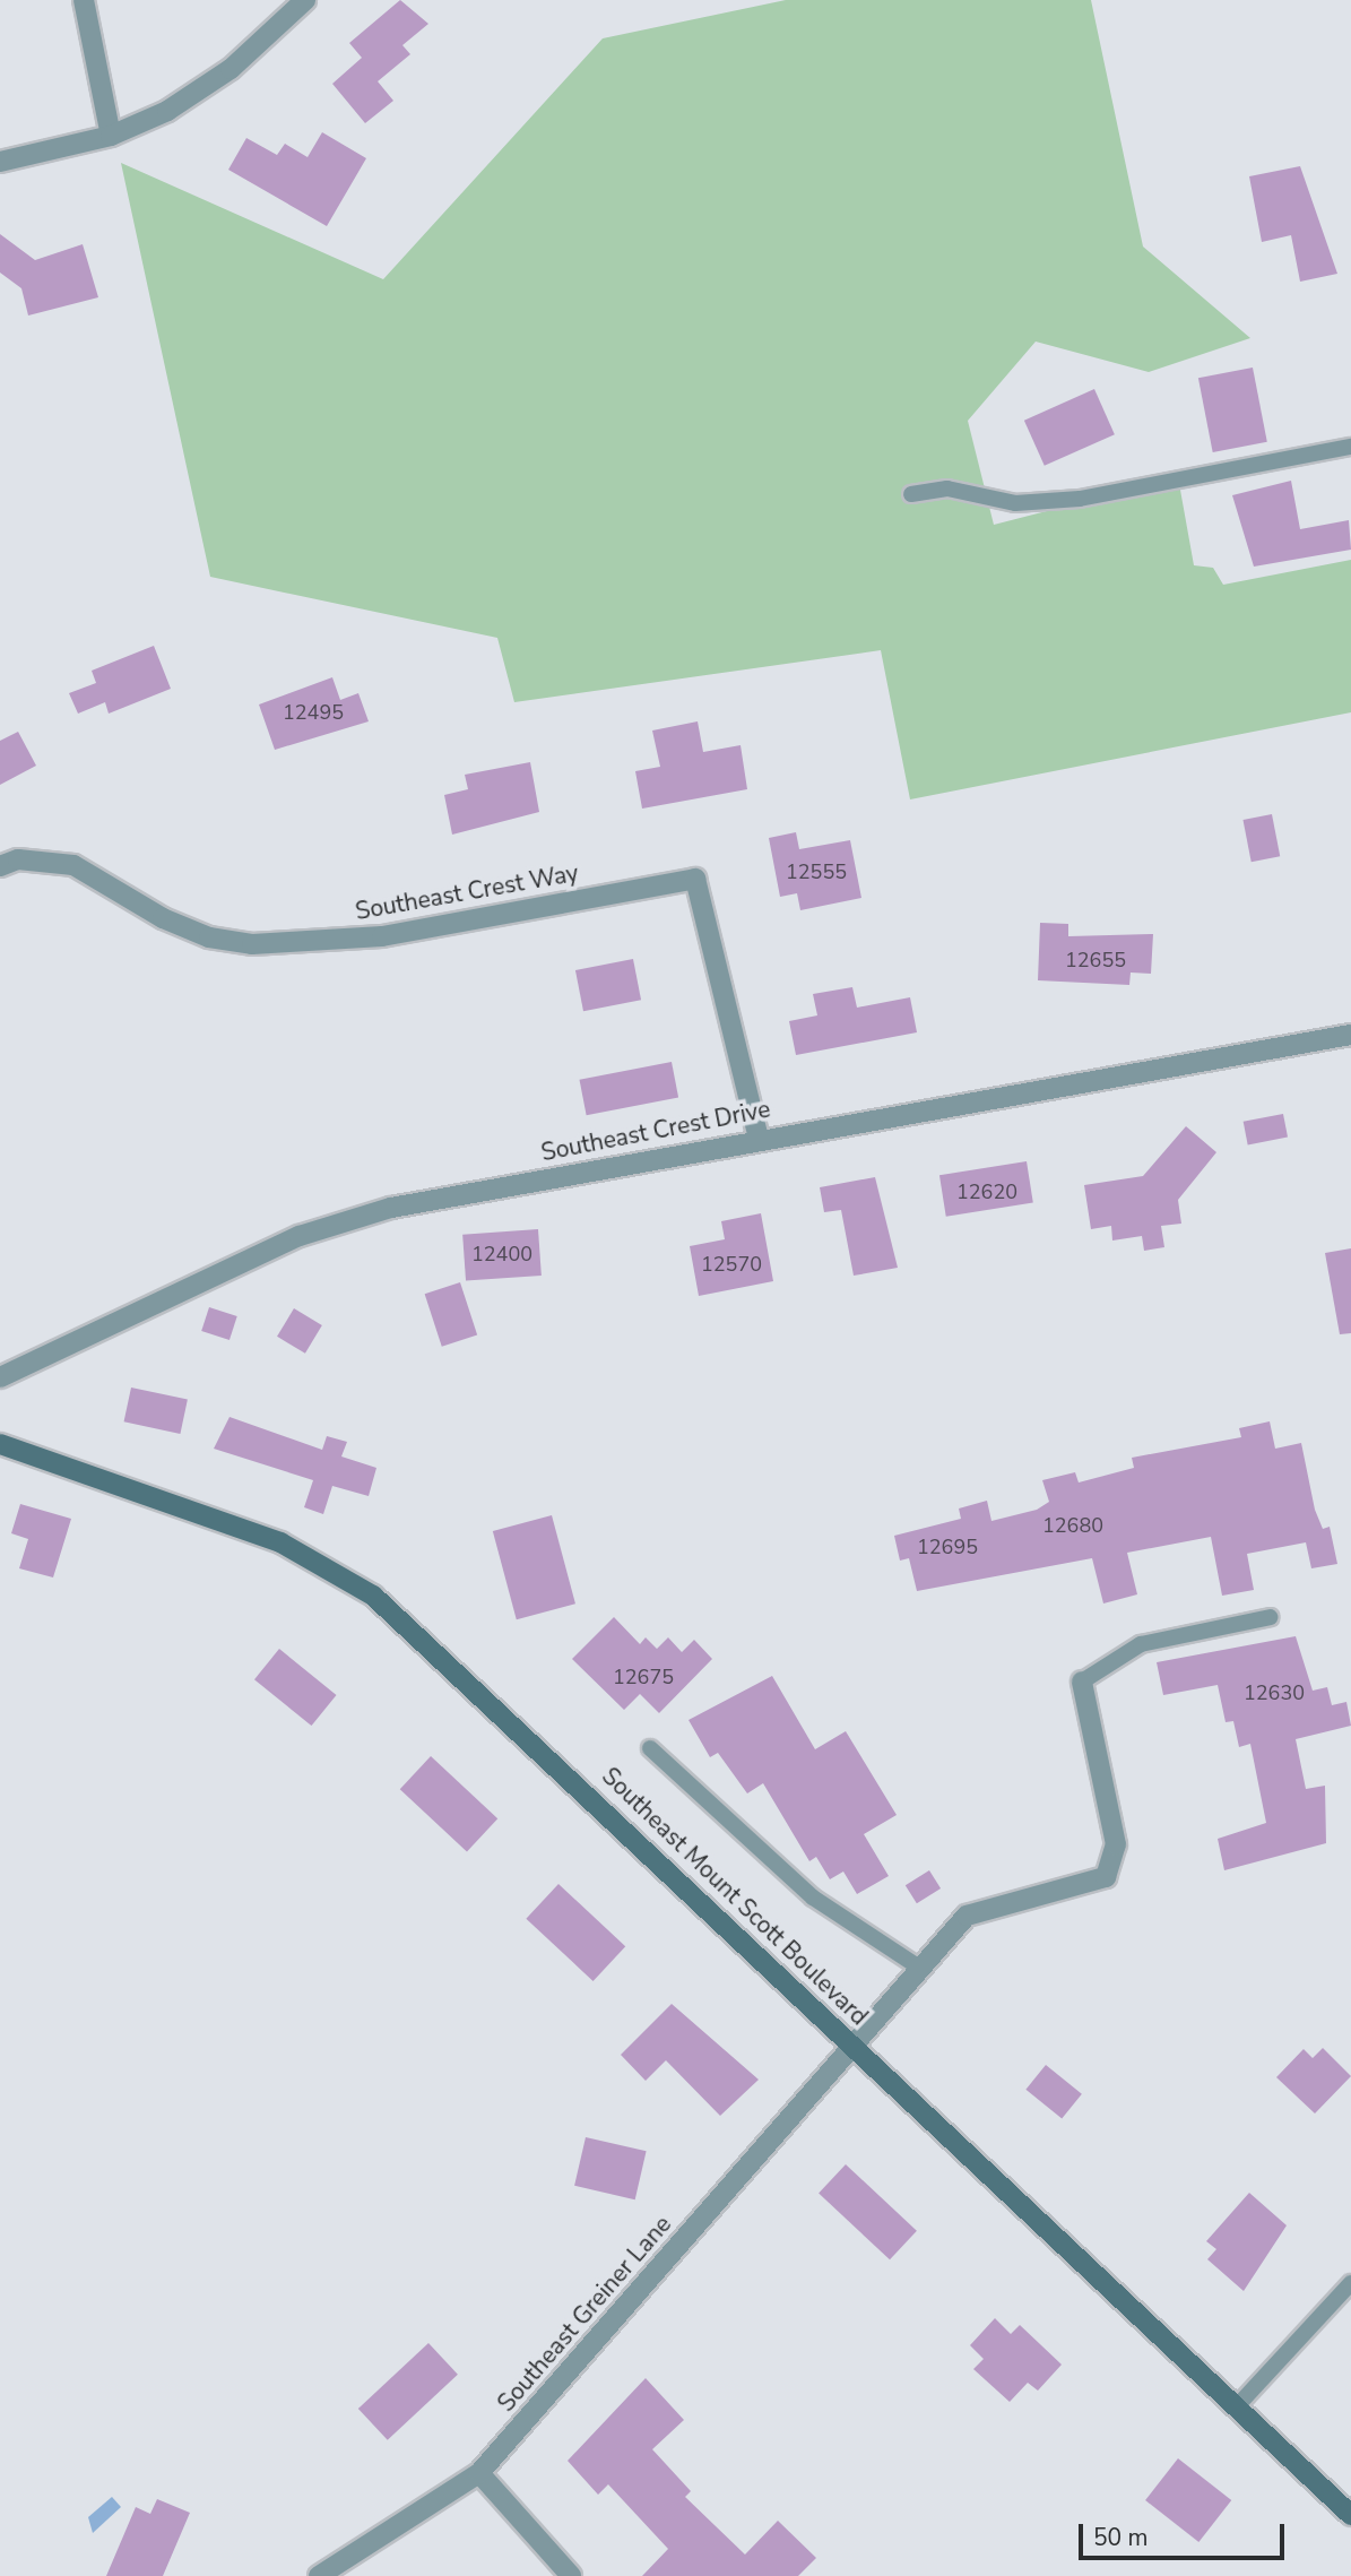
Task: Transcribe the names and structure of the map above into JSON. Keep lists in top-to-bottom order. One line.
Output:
{"streets":{"main road":["Southeast Mount Scott Boulevard"],"street":["Southeast Crest Way","Southeast Crest Drive","Southeast Greiner Lane"]},"crossings":[["Southeast Crest Way","Southeast Crest Drive"],["Southeast Mount Scott Boulevard","Southeast Greiner Lane"]],"house_numbers":["12495","12555","12655","12620","12400","12570","12680","12695","12675","12630"],"scale_bar":"50 m"}
